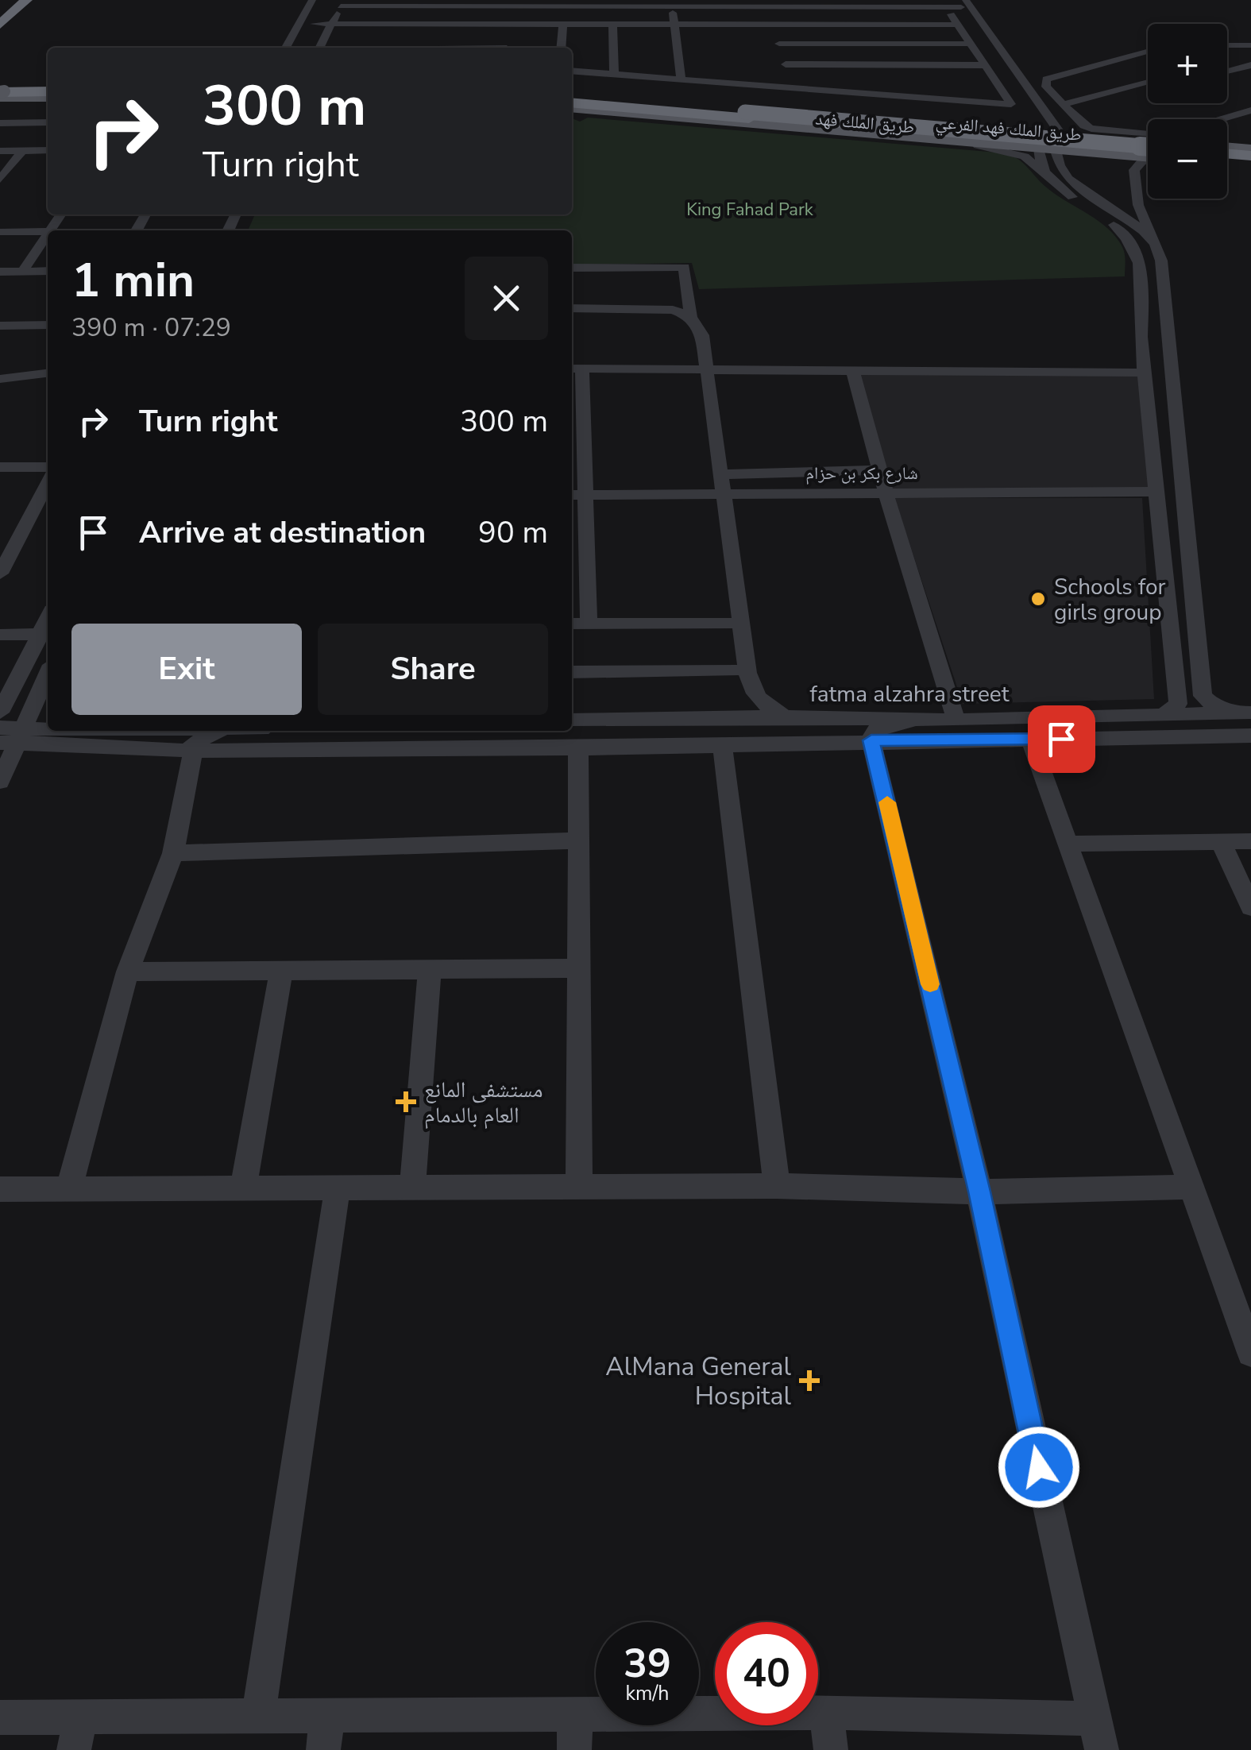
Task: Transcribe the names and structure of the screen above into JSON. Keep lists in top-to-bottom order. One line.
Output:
{"streets":{"highway":["طريق الملك فهد"],"main road":["طريق الملك فهد الفرعي"],"street":["شارع بكر بن حزام","fatma alzahra street"]},"parks":["King Fahad Park"],"places":{"other":["Schools for girls group"],"health":["مستشفى المانع العام بالدمام","AlMana General Hospital"]},"page":{"map_buttons":["+","−"],"turn":["300 m","Turn right"],"heading":["1 min","390 m · 07:29"],"list":[{"name":"Turn right","value":"300 m"},{"name":"Arrive at destination","value":"90 m"}],"buttons":["Exit","Share"],"speed":"39 km/h","limit":"40"}}
